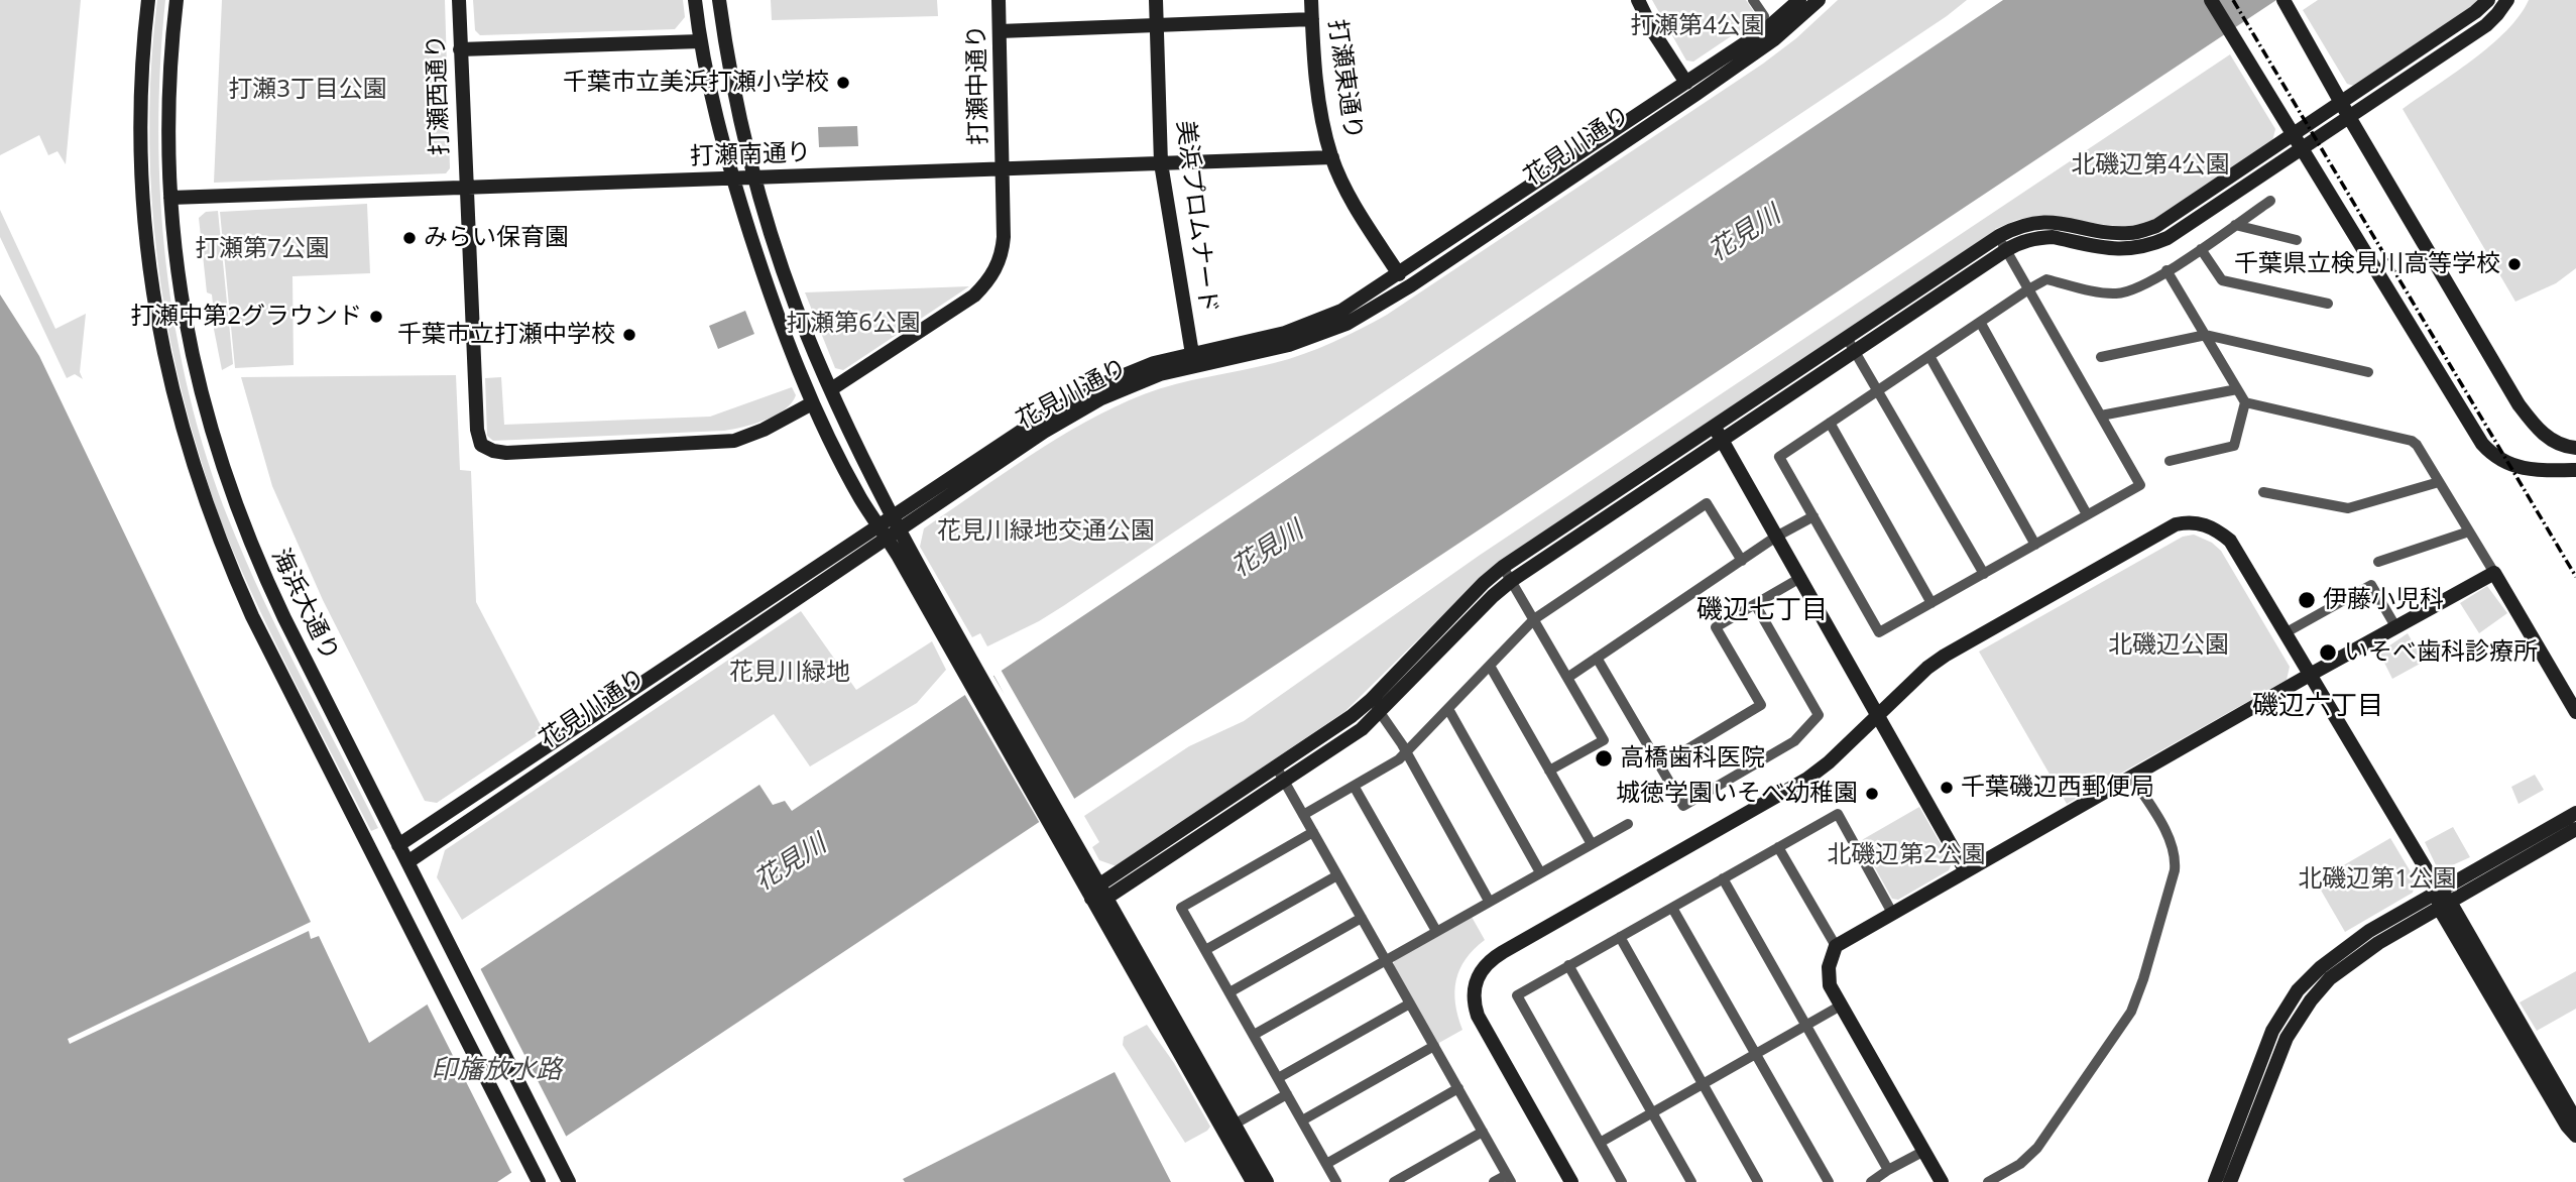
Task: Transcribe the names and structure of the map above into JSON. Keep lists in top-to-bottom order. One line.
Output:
{"streets":{"street":["打瀬東通り","打瀬中通り","打瀬西通り","花見川通り","打瀬南通り","美浜プロムナード","海浜大通り"]},"crossings":[["打瀬東通り","花見川通り"],["打瀬東通り","打瀬南通り"],["打瀬中通り","打瀬南通り"],["打瀬西通り","打瀬南通り"],["花見川通り","美浜プロムナード"],["花見川通り","海浜大通り"],["打瀬南通り","美浜プロムナード"],["打瀬南通り","海浜大通り"]],"districts":["磯辺七丁目","磯辺六丁目"],"water":["花見川","印旛放水路"],"parks":["打瀬第4公園","打瀬3丁目公園","北磯辺第4公園","打瀬第7公園","打瀬第6公園","花見川緑地交通公園","北磯辺公園","花見川緑地","北磯辺第2公園","北磯辺第1公園"],"places":["千葉市立美浜打瀬小学校","みらい保育園","千葉県立検見川高等学校","打瀬中第2グラウンド","千葉市立打瀬中学校","伊藤小児科","いそべ歯科診療所","高橋歯科医院","千葉磯辺西郵便局","城徳学園いそべ幼稚園"]}
